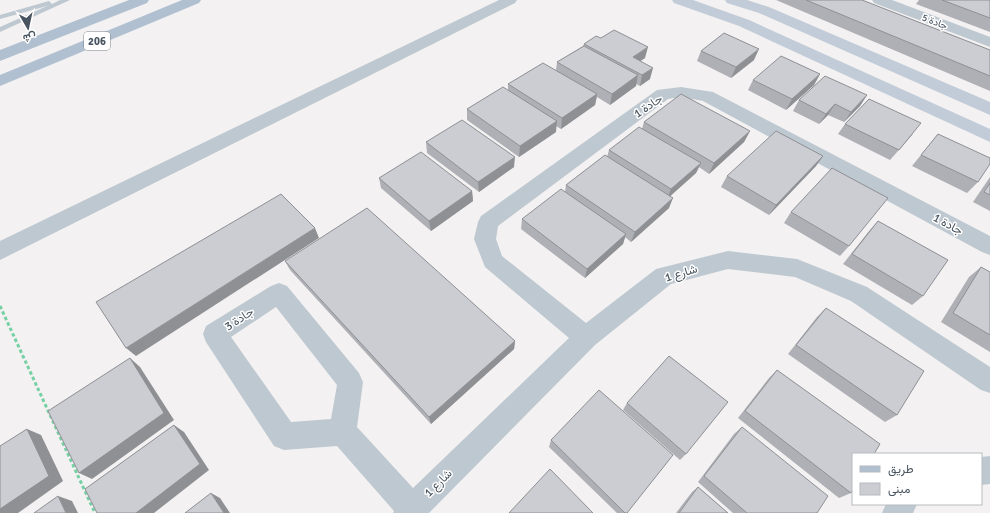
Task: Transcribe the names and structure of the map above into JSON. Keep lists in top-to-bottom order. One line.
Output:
{"streets":{"main road":["206"],"street":["جادة 5","جادة 1","شارع 1","جادة 3"]},"crossings":[["جادة 1","شارع 1"]],"legend":["طريق","مبنى"],"north":"bottom"}
